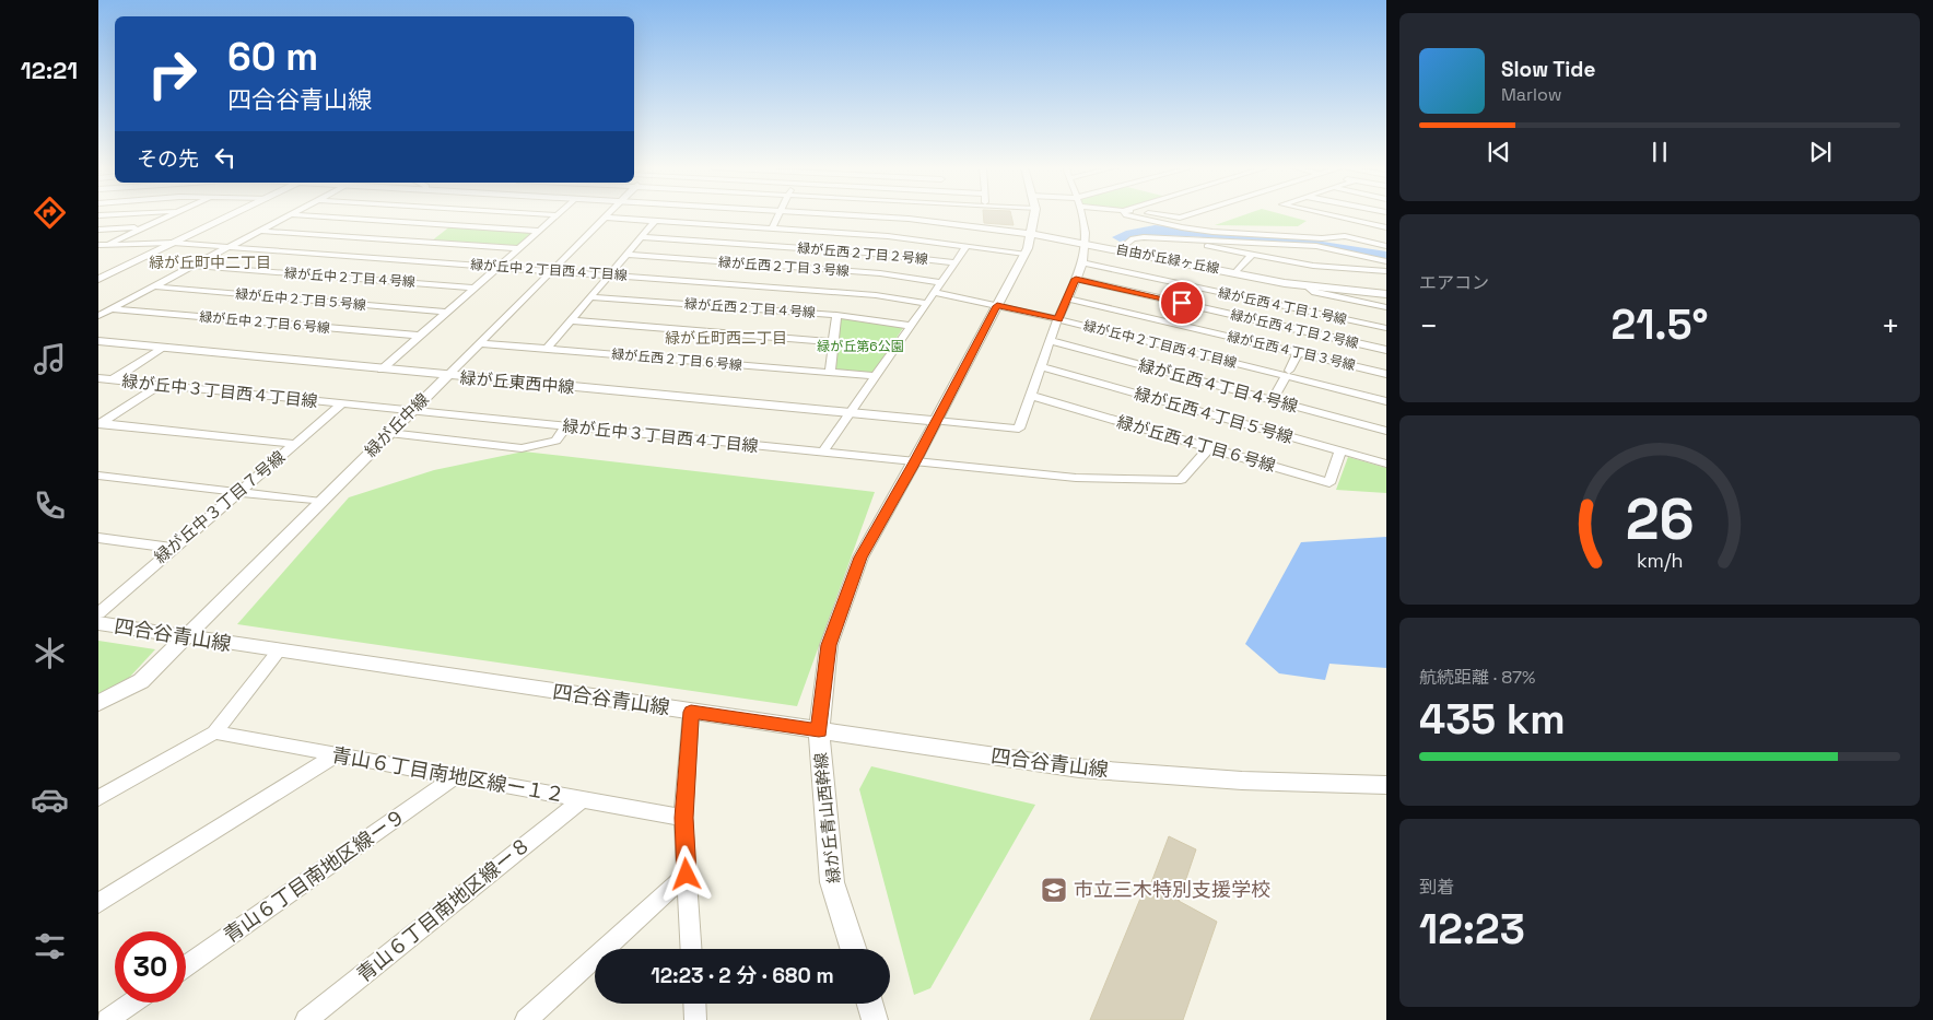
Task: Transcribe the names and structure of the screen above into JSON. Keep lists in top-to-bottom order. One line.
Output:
{"streets":{"street":["緑が丘西２丁目２号線","自由が丘緑ヶ丘線","緑が丘西２丁目３号線","緑が丘中２丁目西４丁目線","緑が丘中２丁目４号線","緑が丘中２丁目５号線","緑が丘西４丁目１号線","緑が丘西２丁目４号線","緑が丘中２丁目６号線","緑が丘西４丁目２号線","緑が丘西４丁目３号線","緑が丘西２丁目６号線","緑が丘東西中線","緑が丘西４丁目４号線","緑が丘中３丁目西４丁目線","緑が丘西４丁目５号線","緑が丘中線","緑が丘西４丁目６号線","緑が丘中３丁目７号線","四合谷青山線","青山６丁目南地区線ー１２","緑が丘青山西幹線","青山６丁目南地区線ー９","青山６丁目南地区線ー８"]},"crossings":[["自由が丘緑ヶ丘線","緑が丘青山西幹線"],["緑が丘中２丁目西４丁目線","緑が丘中線"],["緑が丘中２丁目西４丁目線","緑が丘青山西幹線"],["緑が丘西２丁目６号線","緑が丘中線"],["緑が丘東西中線","緑が丘中線"],["緑が丘東西中線","緑が丘青山西幹線"],["緑が丘中３丁目西４丁目線","緑が丘中線"],["緑が丘中３丁目西４丁目線","緑が丘西４丁目６号線"],["緑が丘中３丁目西４丁目線","緑が丘中３丁目７号線"],["緑が丘中３丁目西４丁目線","緑が丘青山西幹線"],["緑が丘西４丁目５号線","緑が丘西４丁目６号線"],["緑が丘中線","四合谷青山線"],["四合谷青山線","緑が丘青山西幹線"],["青山６丁目南地区線ー１２","青山６丁目南地区線ー９"],["青山６丁目南地区線ー１２","青山６丁目南地区線ー８"]],"districts":["緑が丘町中二丁目","緑が丘町西二丁目"],"parks":["緑が丘第6公園"],"places":{"school or university":["市立三木特別支援学校"]},"page":{"tabs":"12:21","turn":["60 m","四合谷青山線"],"song":["Slow Tide","Marlow"],"then":"その先","tile":["エアコン",["航続距離 · 87%","435 km"],["到着","12:23"]],"heat":["−","21.5°","+"],"limit":"30","trip":"12:23 · 2 分 · 680 m","gauge":["26","km/h"]}}
